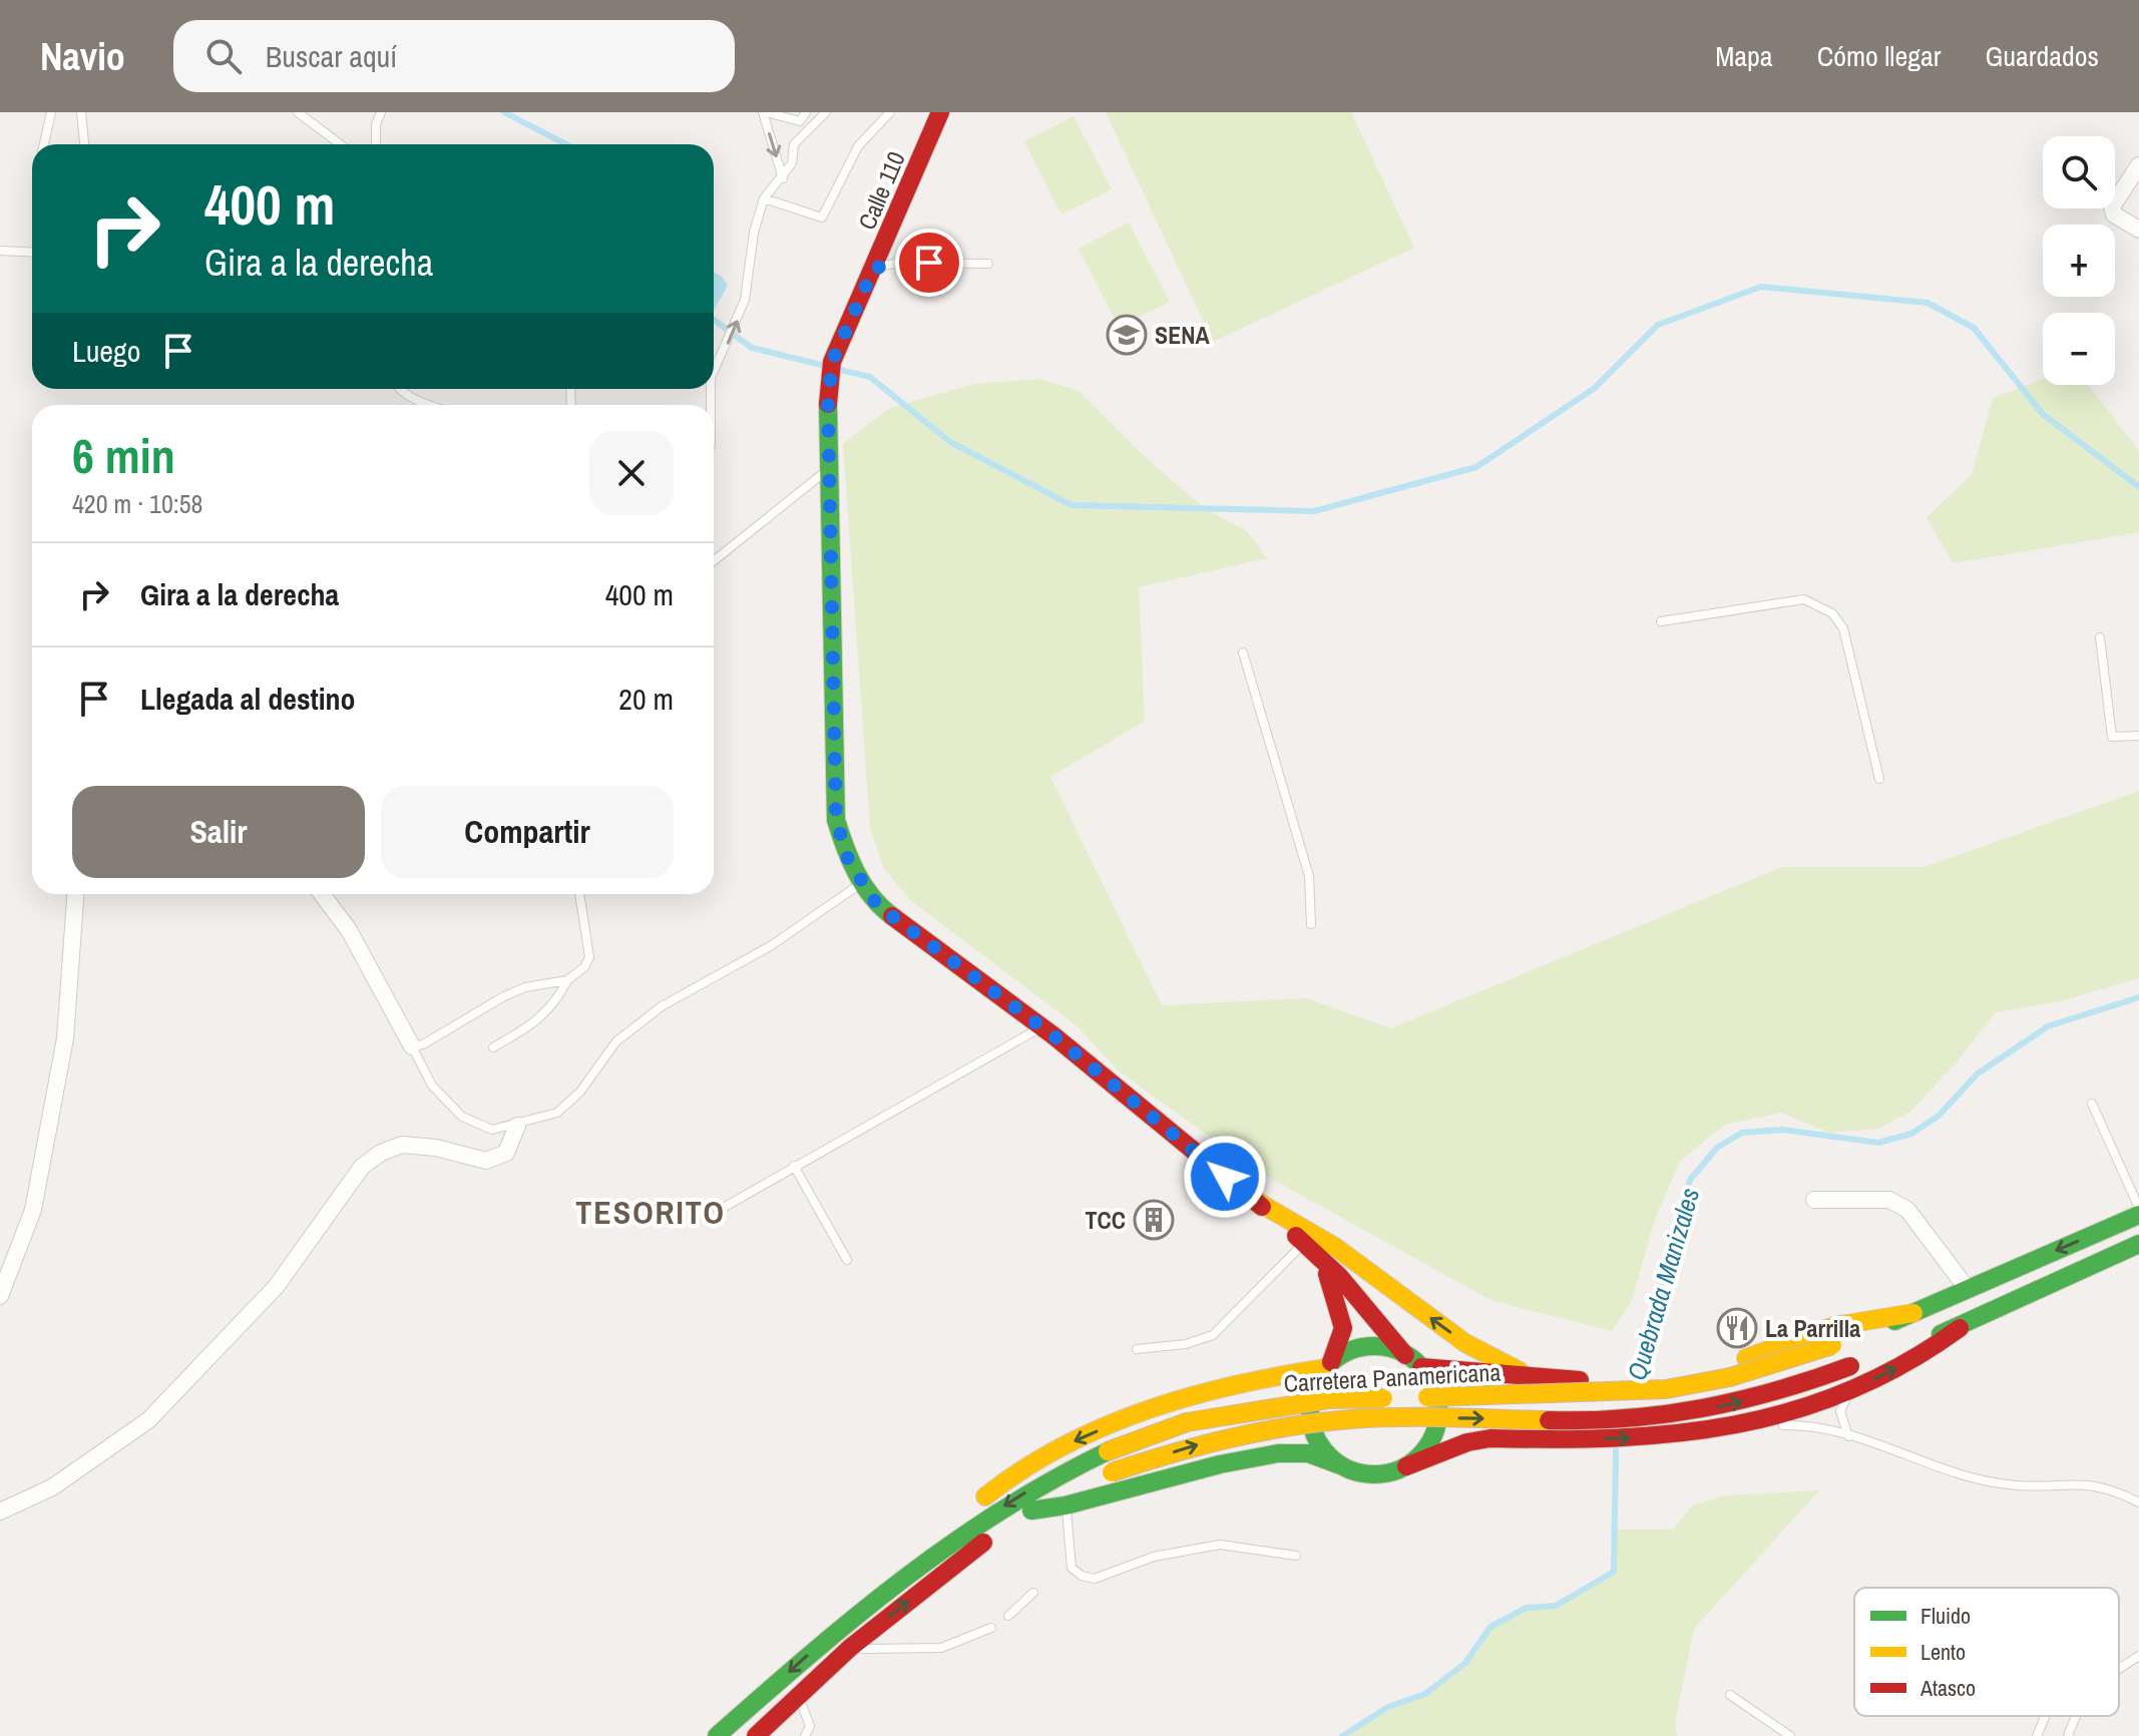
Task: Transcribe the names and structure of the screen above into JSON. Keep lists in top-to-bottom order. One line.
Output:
{"streets":{"main road":["Calle 110","Carretera Panamericana"]},"districts":["TESORITO"],"water":["Quebrada Manizales"],"places":{"school or university":["SENA"],"building":["TCC"],"restaurant":["La Parrilla"]},"legend":["Fluido","Lento","Atasco"],"page":{"header":"Navio","search":"Buscar aquí","nav":["Mapa","Cómo llegar","Guardados"],"map_buttons":["+","−"],"turn":["400 m","Gira a la derecha"],"then":"Luego","heading":["6 min","420 m · 10:58"],"list":[{"name":"Gira a la derecha","value":"400 m"},{"name":"Llegada al destino","value":"20 m"}],"buttons":["Salir","Compartir"]}}
